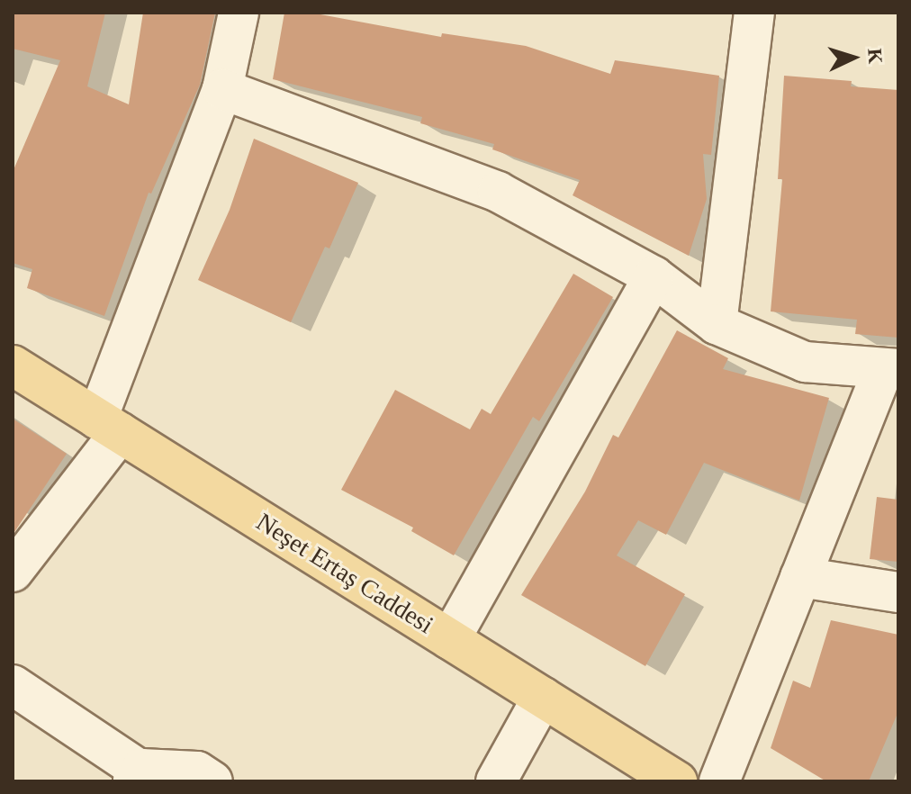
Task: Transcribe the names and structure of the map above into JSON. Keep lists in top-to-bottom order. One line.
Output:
{"streets":{"main road":["Neşet Ertaş Caddesi"]},"north":"right"}
